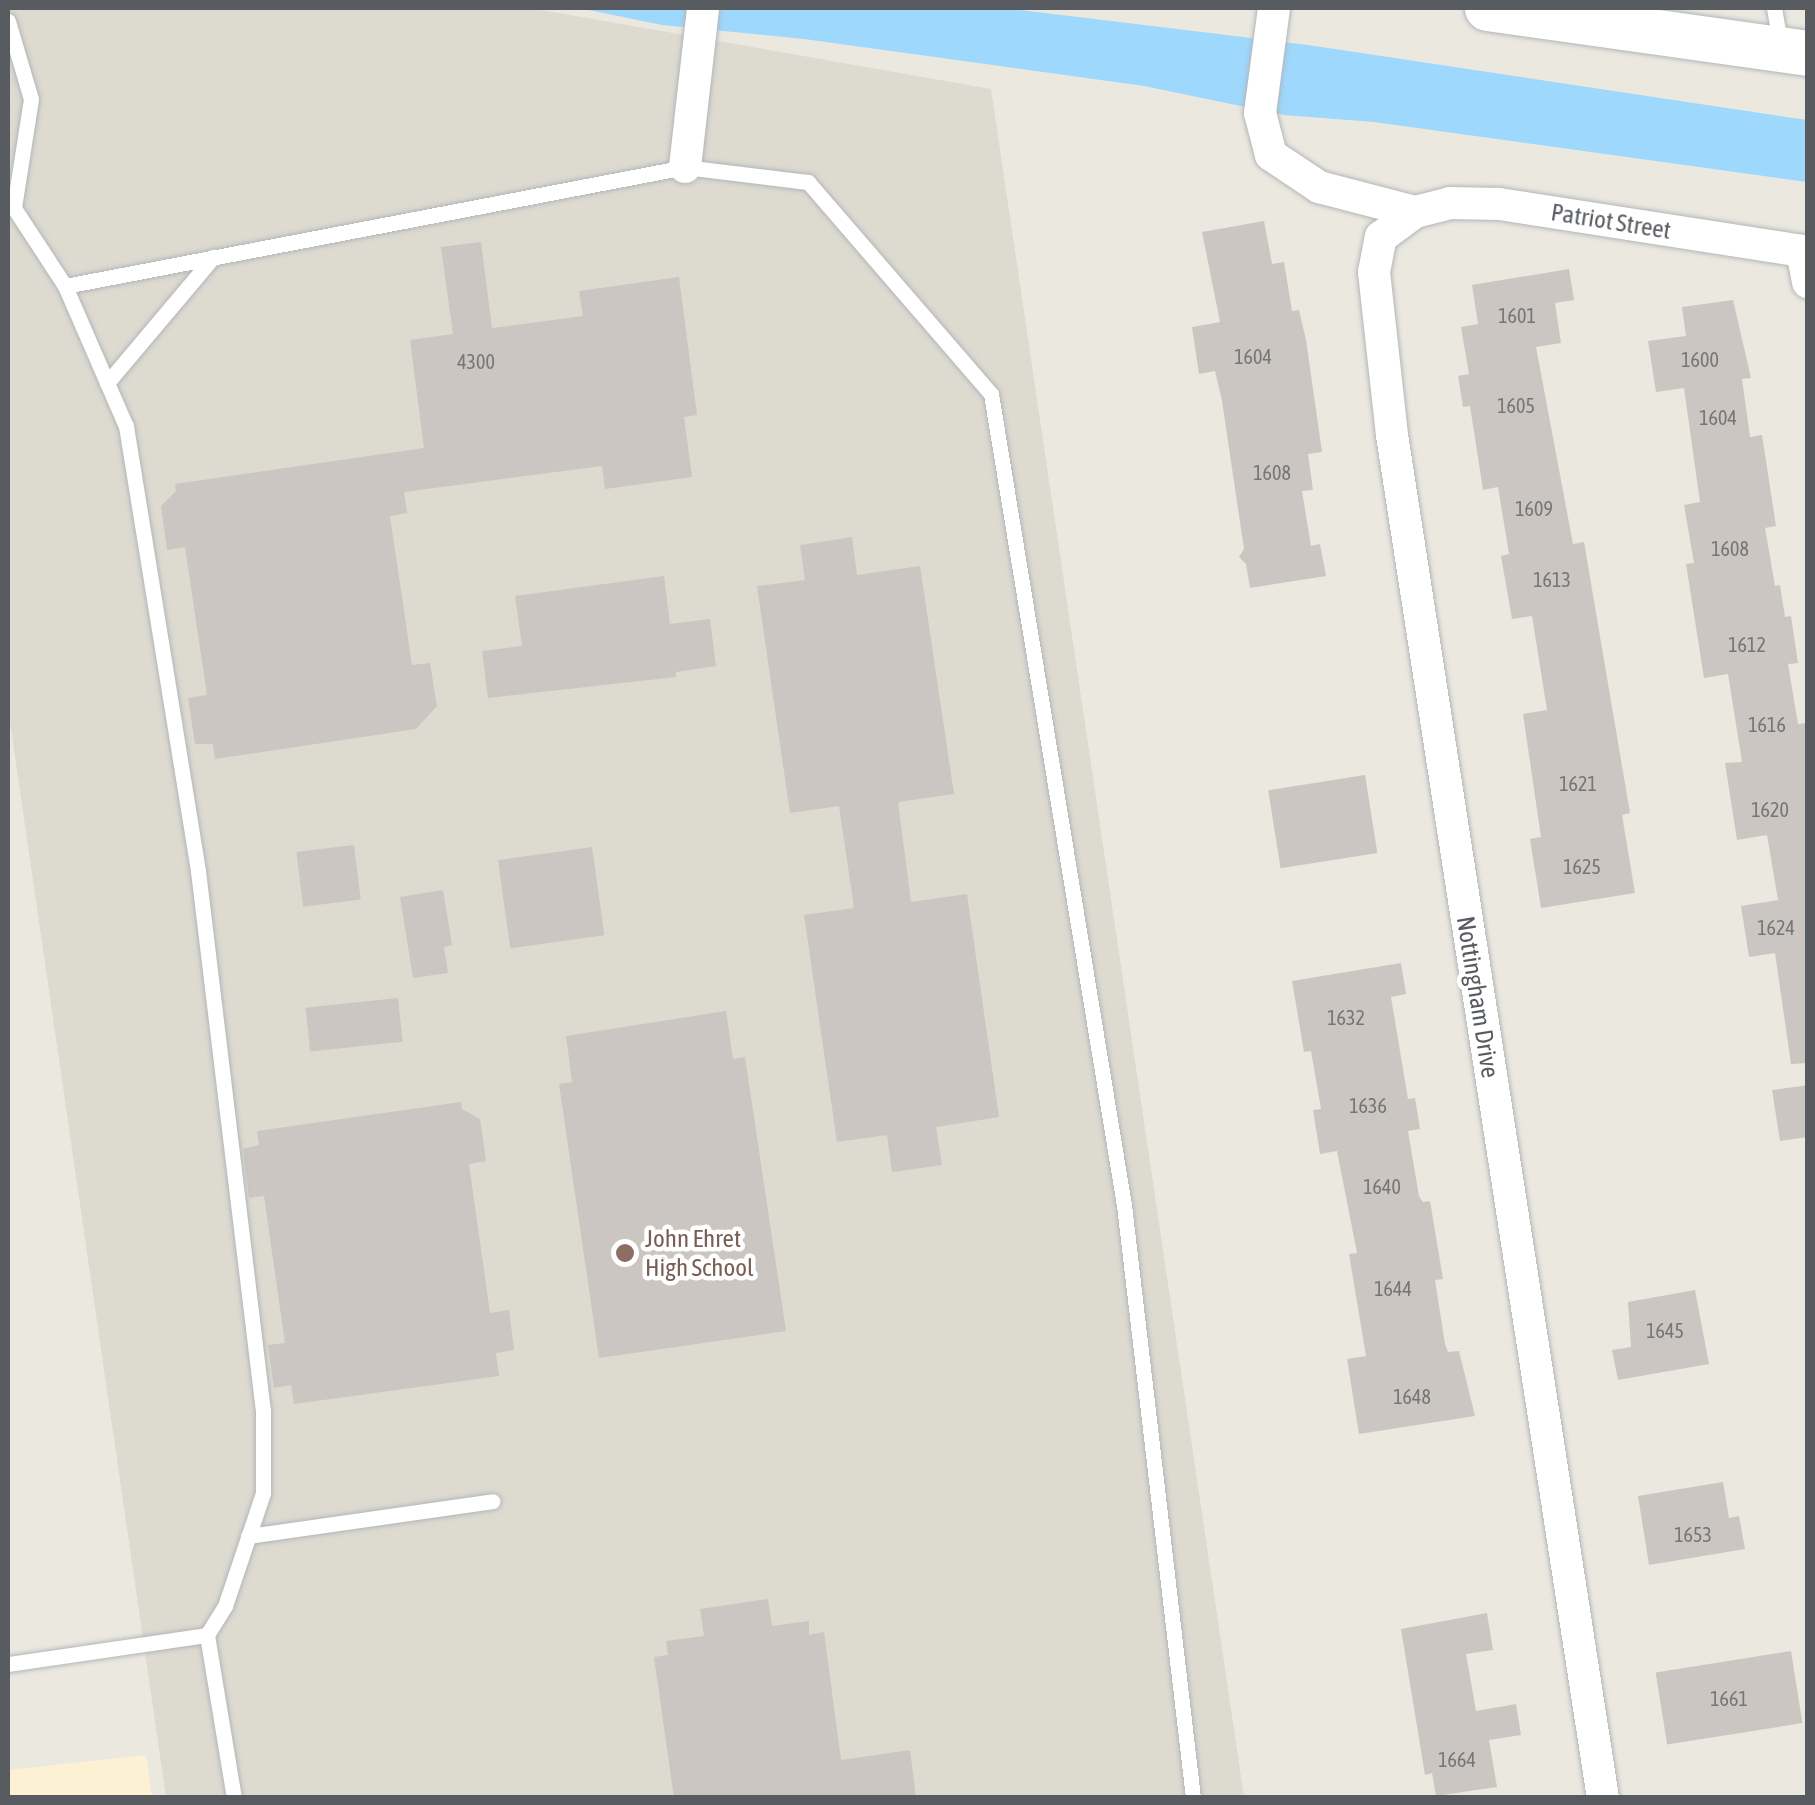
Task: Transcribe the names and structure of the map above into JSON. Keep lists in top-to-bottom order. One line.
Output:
{"streets":{"street":["Patriot Street","Nottingham Drive"]},"crossings":[["Patriot Street","Nottingham Drive"]],"places":["John Ehret High School"],"house_numbers":["1601","1604","1600","4300","1605","1604","1608","1609","1608","1613","1612","1616","1621","1620","1625","1624","1632","1636","1640","1644","1645","1648","1653","1661","1664"]}
